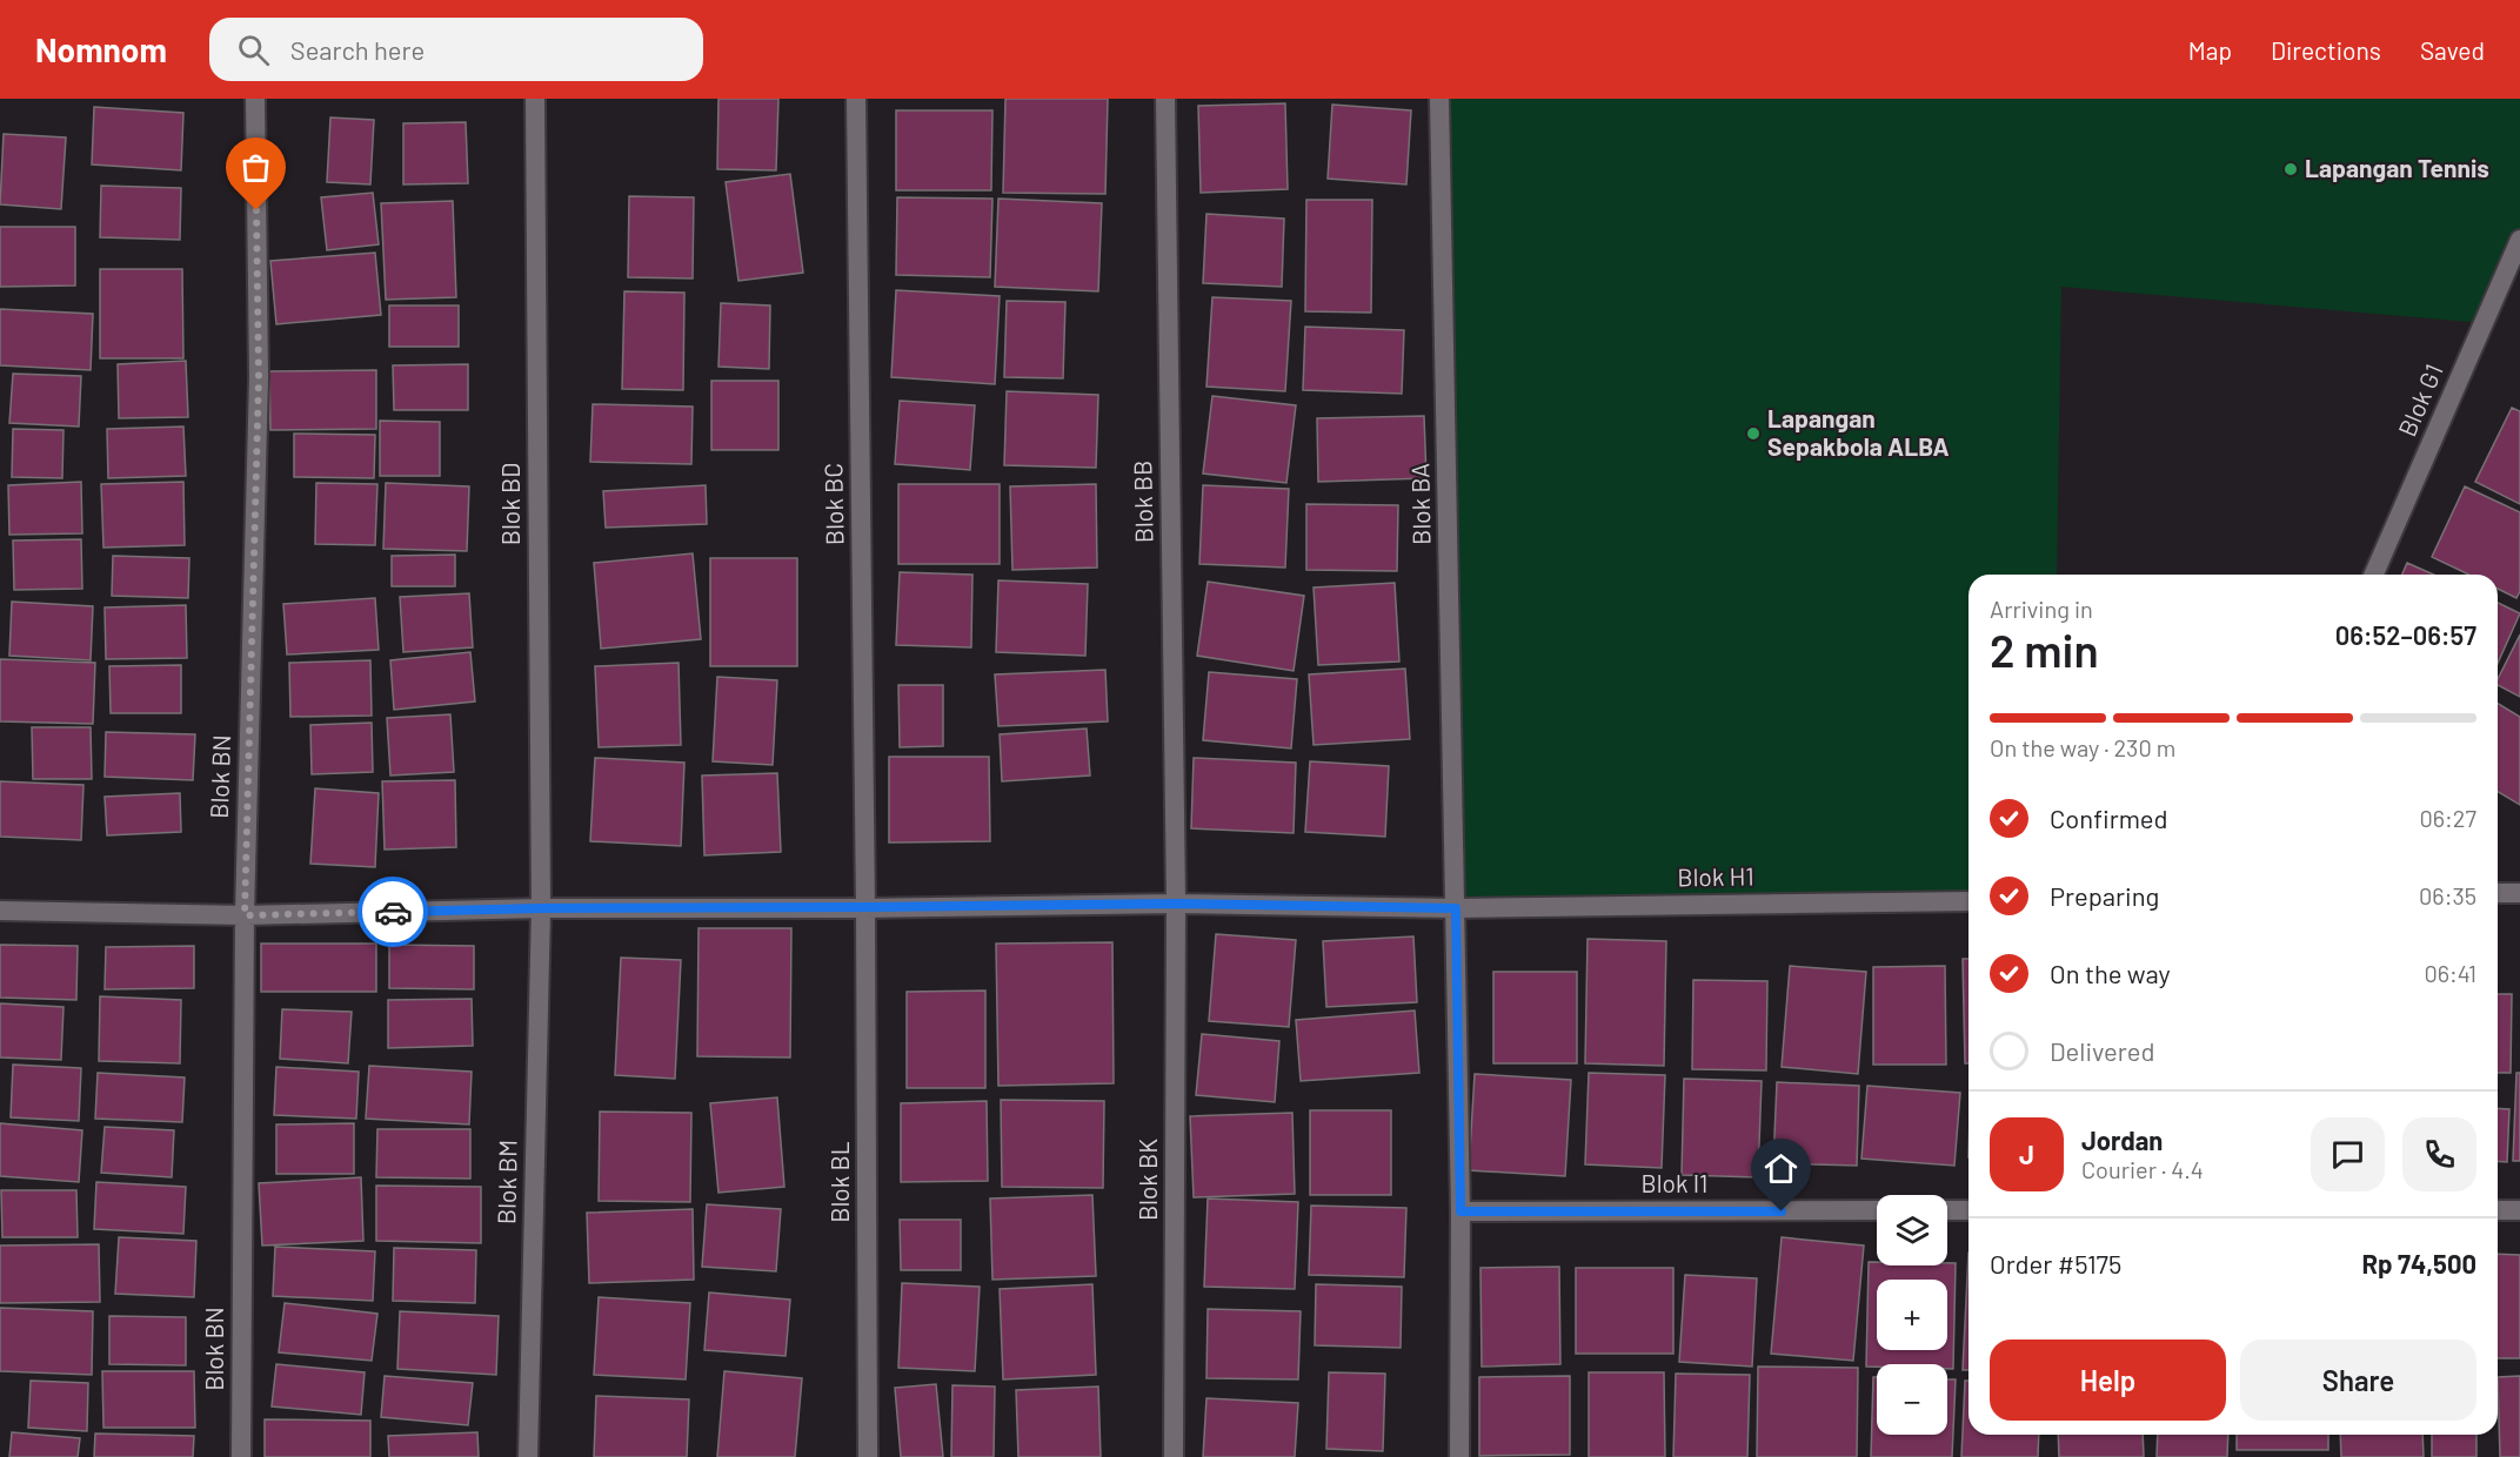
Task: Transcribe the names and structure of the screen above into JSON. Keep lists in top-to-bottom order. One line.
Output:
{"streets":{"street":["Blok G1","Blok BB","Blok BD","Blok BC","Blok BA","Blok BN","Blok H1","Blok BK","Blok BM","Blok BL","Blok I1"]},"crossings":[["Blok BB","Blok H1"],["Blok BB","Blok BK"],["Blok BD","Blok H1"],["Blok BD","Blok BM"],["Blok BC","Blok H1"],["Blok BC","Blok BL"],["Blok BA","Blok H1"],["Blok BA","Blok I1"],["Blok BN","Blok H1"],["Blok H1","Blok BK"],["Blok H1","Blok BM"],["Blok H1","Blok BL"]],"places":["Lapangan Tennis","Lapangan Sepakbola ALBA"],"page":{"header":"Nomnom","search":"Search here","nav":["Map","Directions","Saved"],"heading":["2 min","Arriving in","06:52–06:57"],"panel":["Jordan","Courier · 4.4","Order #5175","Rp 74,500"],"bar":"On the way · 230 m","list":[["Confirmed","06:27"],["Preparing","06:35"],["On the way","06:41"],"Delivered"],"round":"J","map_buttons":["+","−"],"buttons":["Help","Share"]}}
